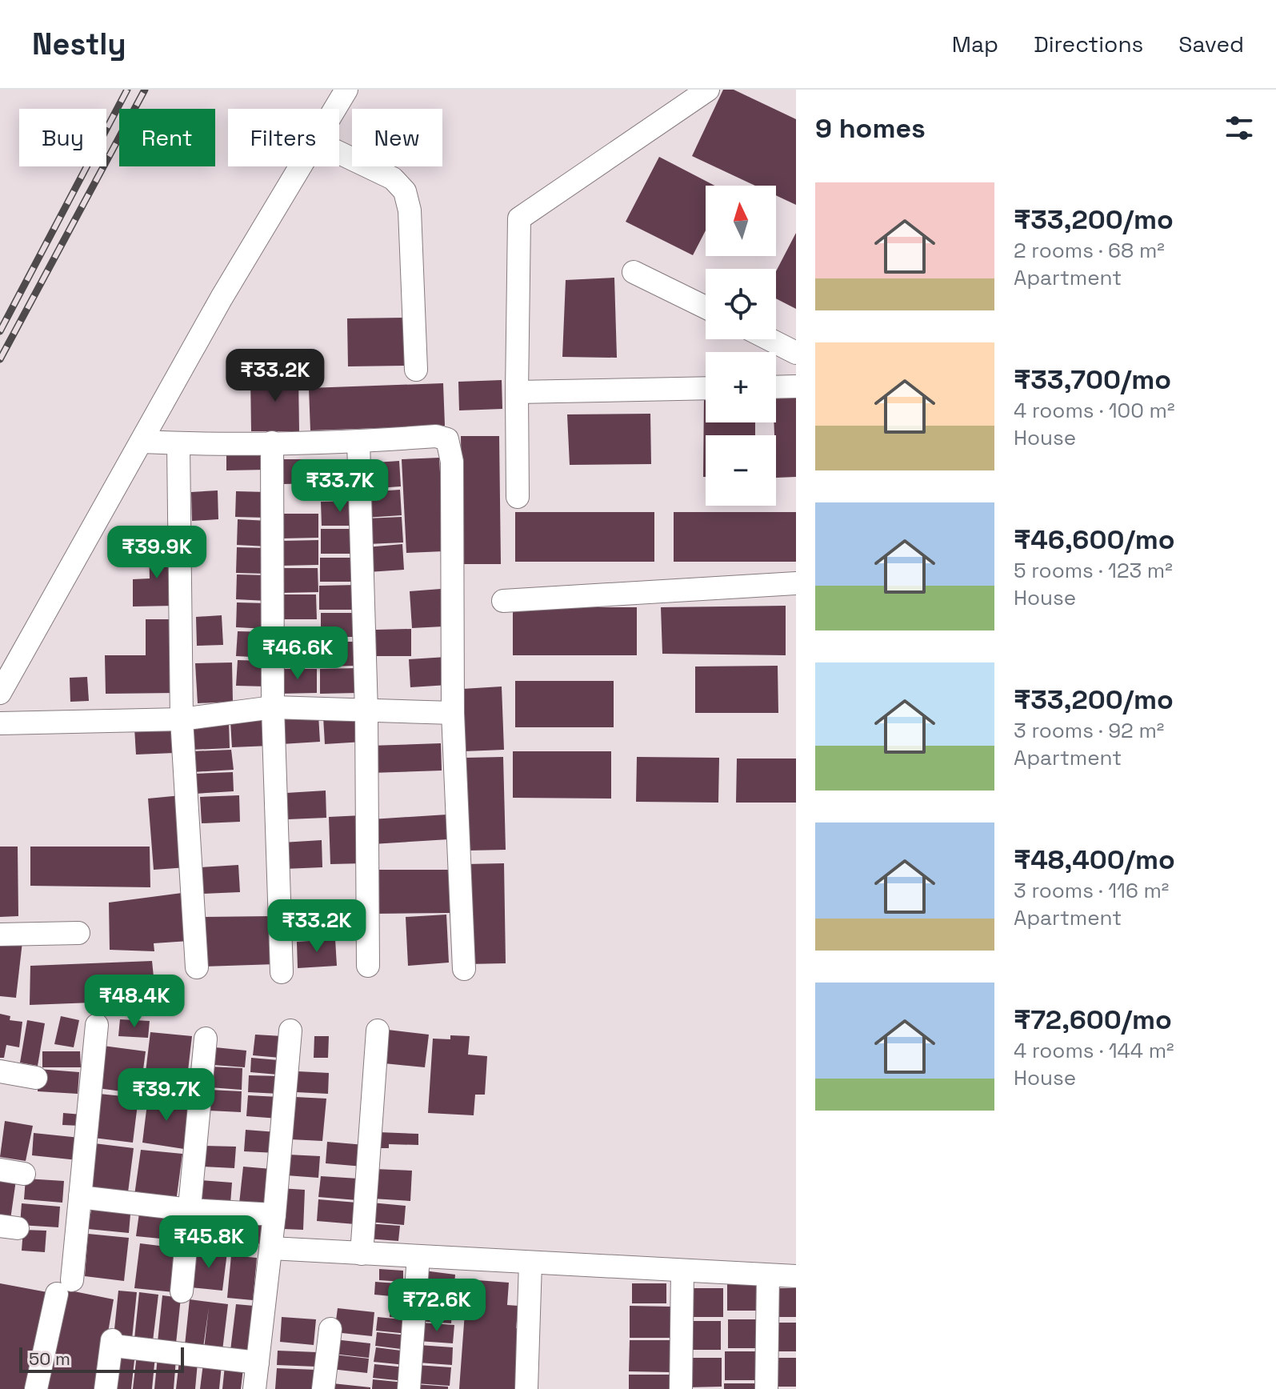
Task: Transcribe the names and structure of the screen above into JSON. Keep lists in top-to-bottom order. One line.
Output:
{"scale_bar":"50 m","north":"top","page":{"header":"Nestly","nav":["Map","Directions","Saved"],"heading":"9 homes","chip":["Buy","Rent","Filters","New"],"list":[{"name":"₹33,200/mo","note":"2 rooms · 68 m² · Apartment"},{"name":"₹33,700/mo","note":"4 rooms · 100 m² · House"},{"name":"₹46,600/mo","note":"5 rooms · 123 m² · House"},{"name":"₹33,200/mo","note":"3 rooms · 92 m² · Apartment"},{"name":"₹48,400/mo","note":"3 rooms · 116 m² · Apartment"},{"name":"₹72,600/mo","note":"4 rooms · 144 m² · House"}],"map_buttons":["+","−"],"price":["₹33.2K","₹33.7K","₹39.9K","₹46.6K","₹33.2K","₹48.4K","₹39.7K","₹45.8K","₹72.6K"],"scale":"50 m"}}
